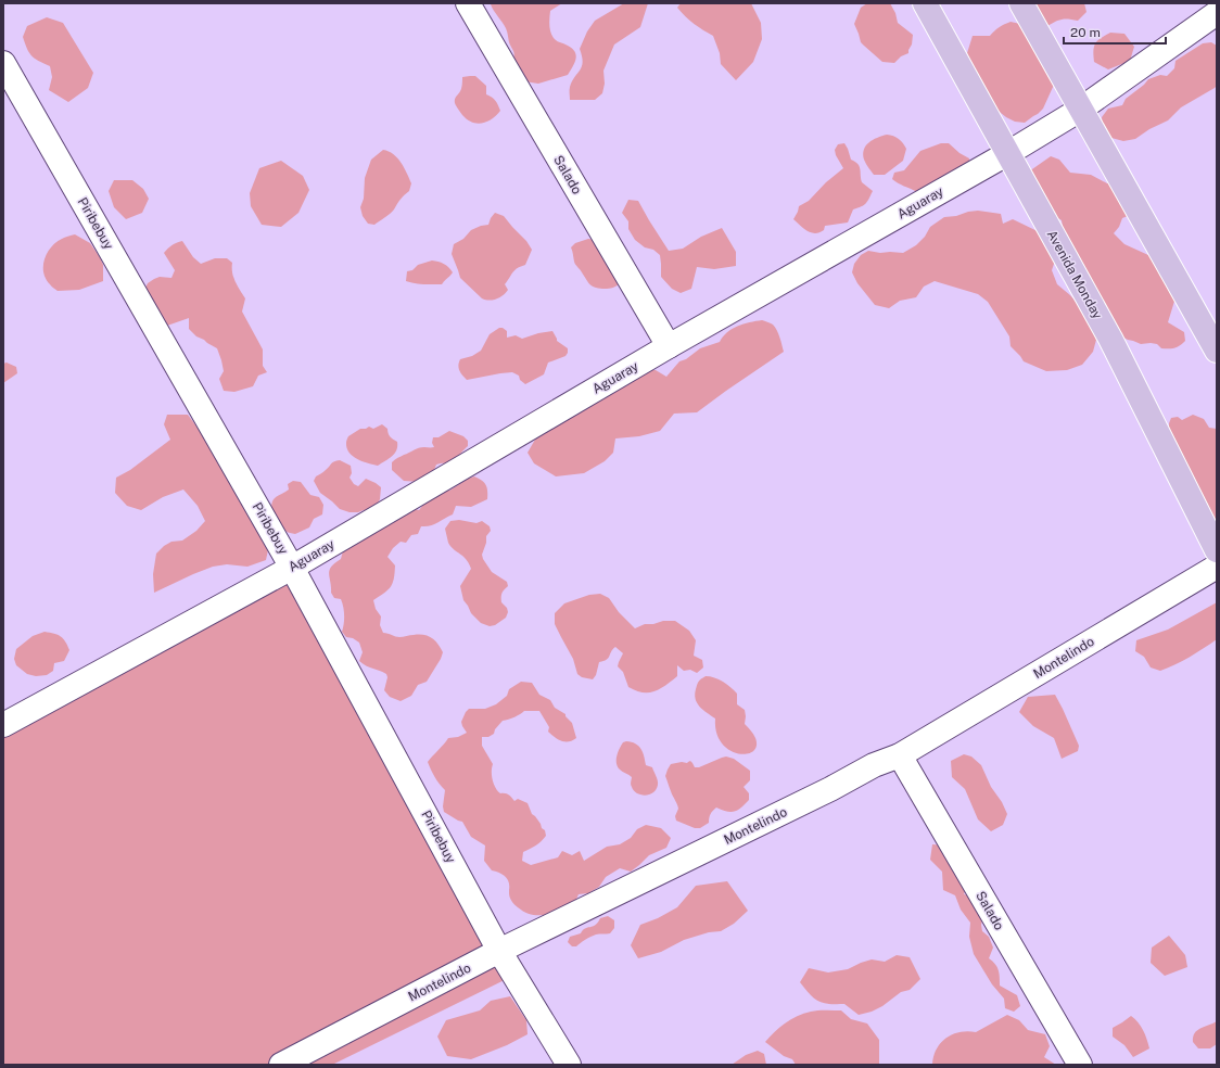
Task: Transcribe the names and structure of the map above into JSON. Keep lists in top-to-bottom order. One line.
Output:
{"streets":{"main road":["Avenida Monday"],"street":["Salado","Aguaray","Piribebuy","Montelindo"]},"crossings":[["Salado","Aguaray"],["Salado","Montelindo"],["Aguaray","Piribebuy"],["Aguaray","Avenida Monday"],["Piribebuy","Montelindo"]],"scale_bar":"20 m"}
